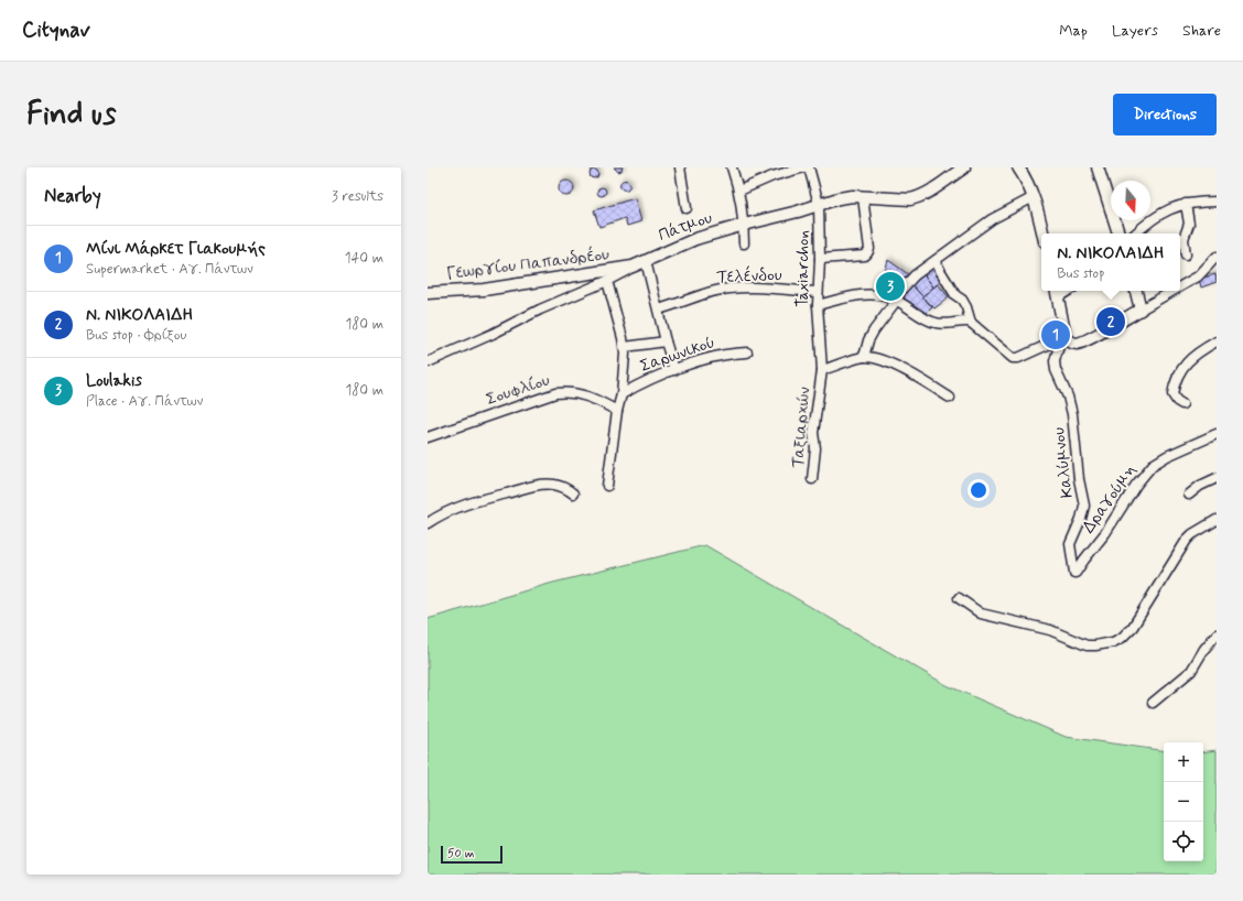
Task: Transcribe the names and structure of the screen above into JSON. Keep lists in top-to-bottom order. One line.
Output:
{"streets":{"street":["Πάτμου","Γεωργίου Παπανδρέου","Taxiarchon","Τελένδου","Σαρωνικού","Σουφλίου","Ταξιαρχών","Καλύμνου","Δραγούμη"]},"crossings":[["Πάτμου","Γεωργίου Παπανδρέου"],["Πάτμου","Taxiarchon"],["Taxiarchon","Τελένδου"],["Taxiarchon","Ταξιαρχών"],["Καλύμνου","Δραγούμη"]],"scale_bar":"50 m","north":"bottom","page":{"header":"Citynav","nav":["Map","Layers","Share"],"buttons":"Directions","title":"Find us","heading":["Nearby","3 results"],"list":[{"mark":"1","name":"Μίνι Μάρκετ Γιακουμής","note":"Supermarket · Αγ. Πάντων","value":"140 m"},{"mark":"2","name":"Ν. ΝΙΚΟΛΑΙΔΗ","note":"Bus stop · Φρίξου","value":"180 m"},{"mark":"3","name":"Loulakis","note":"Place · Αγ. Πάντων","value":"180 m"}],"popup":["Ν. ΝΙΚΟΛΑΙΔΗ","Bus stop"],"pins":["3","2","1"],"map_buttons":["+","−"],"scale":"50 m"}}
